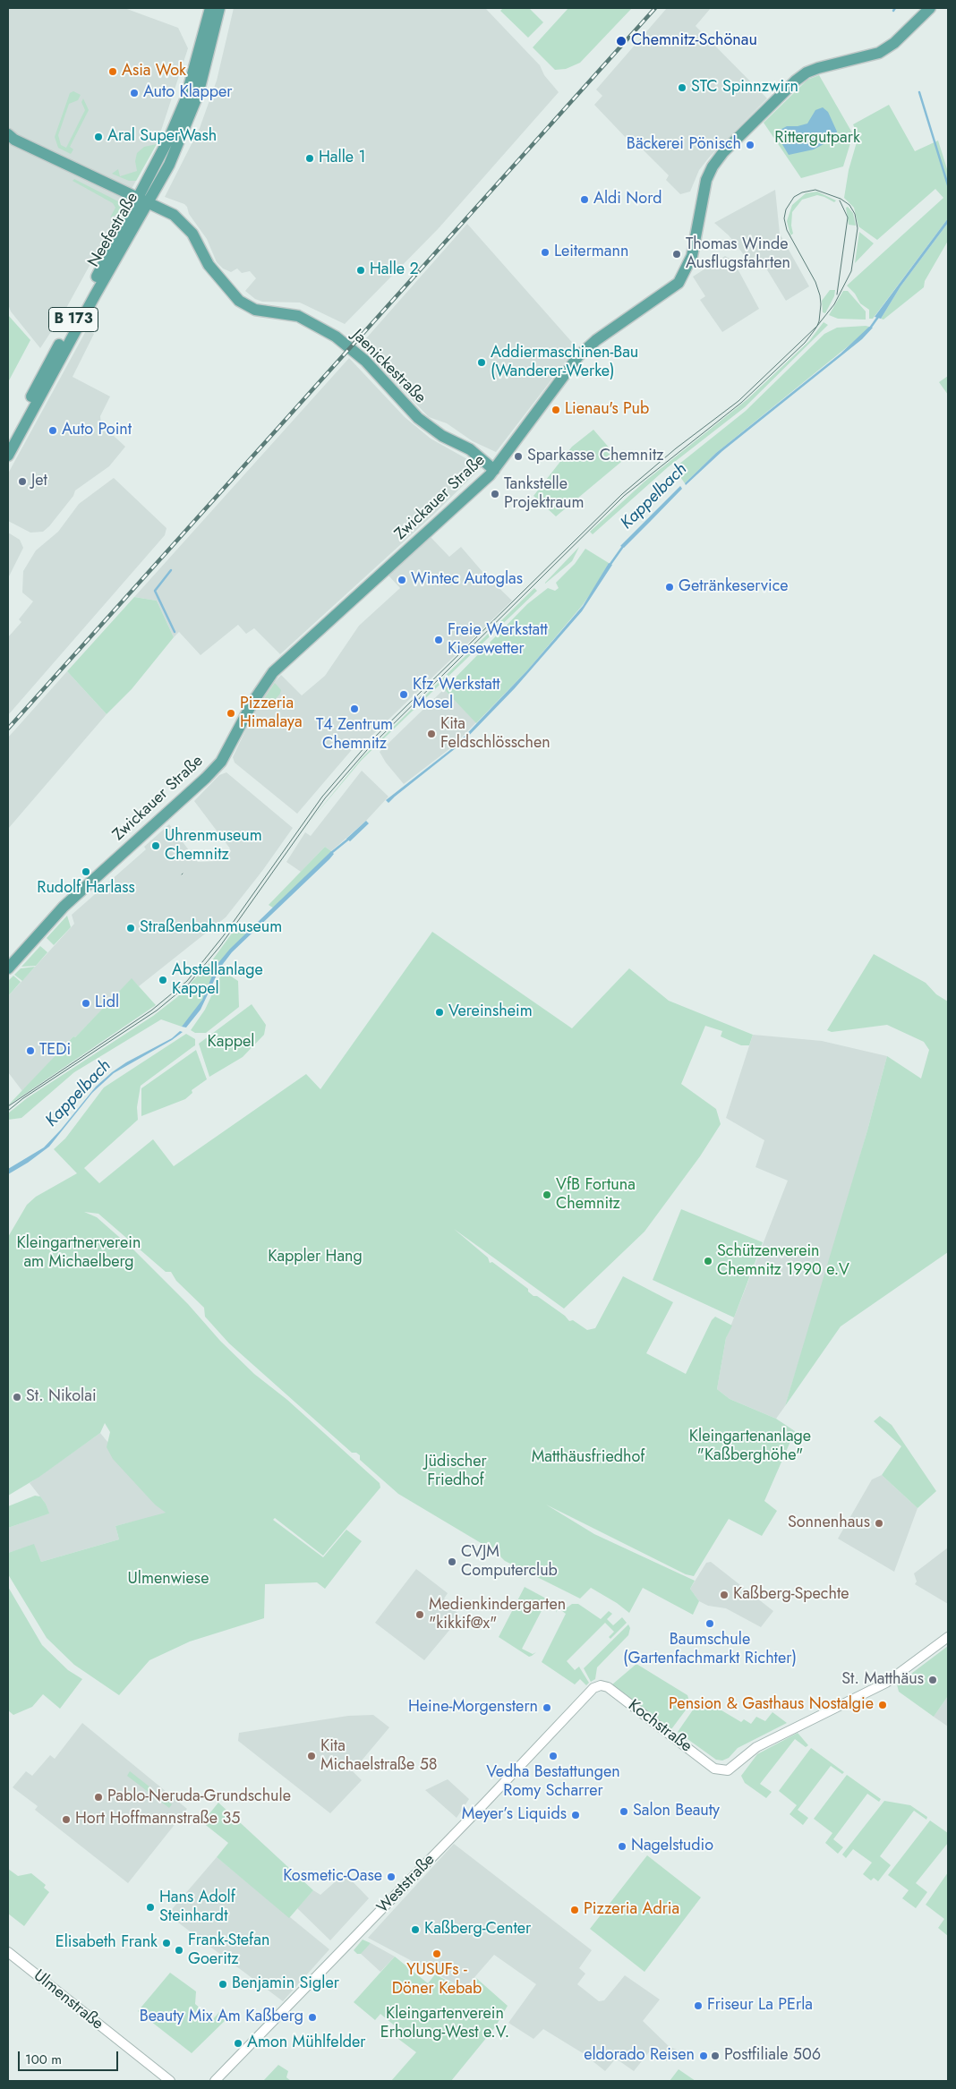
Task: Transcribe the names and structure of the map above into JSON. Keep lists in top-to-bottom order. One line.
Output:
{"streets":{"main road":["Neefestraße","B 173","Jaenickestraße","Zwickauer Straße"],"street":["Kochstraße","Weststraße","Ulmenstraße"]},"crossings":[["Neefestraße","Jaenickestraße"],["Jaenickestraße","Zwickauer Straße"],["Kochstraße","Weststraße"]],"water":["Kappelbach"],"parks":["Rittergutpark","Kappel","Kleingartnerverein am Michaelberg","Kappler Hang","Kleingartenanlage \"Kaßberghöhe\"","Matthäusfriedhof","Jüdischer Friedhof","Ulmenwiese","Kleingartenverein Erholung-West e.V."],"places":["Chemnitz-Schönau","Asia Wok","STC Spinnzwirn","Auto Klapper","Aral SuperWash","Bäckerei Pönisch","Halle 1","Aldi Nord","Leitermann","Thomas Winde Ausflugsfahrten","Halle 2","Addiermaschinen-Bau (Wanderer-Werke)","Lienau's Pub","Auto Point","Sparkasse Chemnitz","Jet","Tankstelle Projektraum","Wintec Autoglas","Getränkeservice","Freie Werkstatt Kiesewetter","Kfz Werkstatt Mosel","T4 Zentrum Chemnitz","Pizzeria Himalaya","Kita Feldschlösschen","Uhrenmuseum Chemnitz","Rudolf Harlass","Straßenbahnmuseum","Abstellanlage Kappel","Lidl","Vereinsheim","TEDi","VfB Fortuna Chemnitz","Schützenverein Chemnitz 1990 e.V","St. Nikolai","Sonnenhaus","CVJM Computerclub","Kaßberg-Spechte","Medienkindergarten \"kikkif@x\"","Baumschule (Gartenfachmarkt Richter)","St. Matthäus","Pension & Gasthaus Nostalgie","Heine-Morgenstern","Kita Michaelstraße 58","Vedha Bestattungen Romy Scharrer","Pablo-Neruda-Grundschule","Salon Beauty","Meyer’s Liquids","Hort Hoffmannstraße 35","Nagelstudio","Kosmetic-Oase","Hans Adolf Steinhardt","Pizzeria Adria","Kaßberg-Center","Elisabeth Frank","Frank-Stefan Goeritz","YUSUFs - Döner Kebab","Benjamin Sigler","Friseur La PErla","Beauty Mix Am Kaßberg","Amon Mühlfelder","eldorado Reisen","Postfiliale 506"],"scale_bar":"100 m"}
